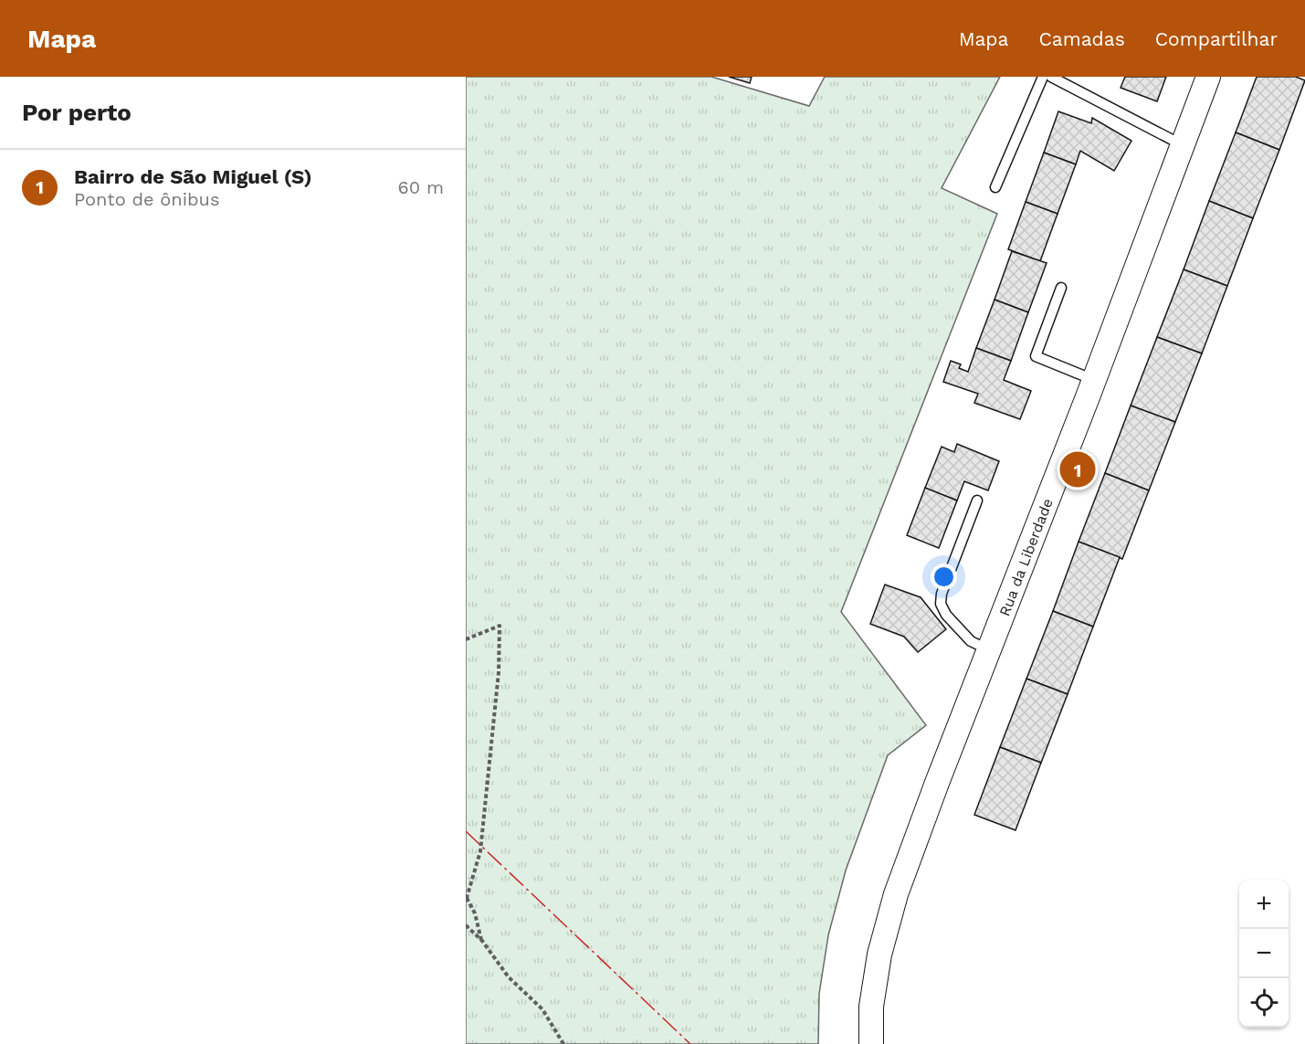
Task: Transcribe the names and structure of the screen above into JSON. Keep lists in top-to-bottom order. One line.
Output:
{"streets":{"street":["Rua da Liberdade"]},"page":{"header":"Mapa","nav":["Mapa","Camadas","Compartilhar"],"heading":"Por perto","list":[{"mark":"1","name":"Bairro de São Miguel (S)","note":"Ponto de ônibus","value":"60 m"}],"pins":"1","map_buttons":["+","−"]}}
